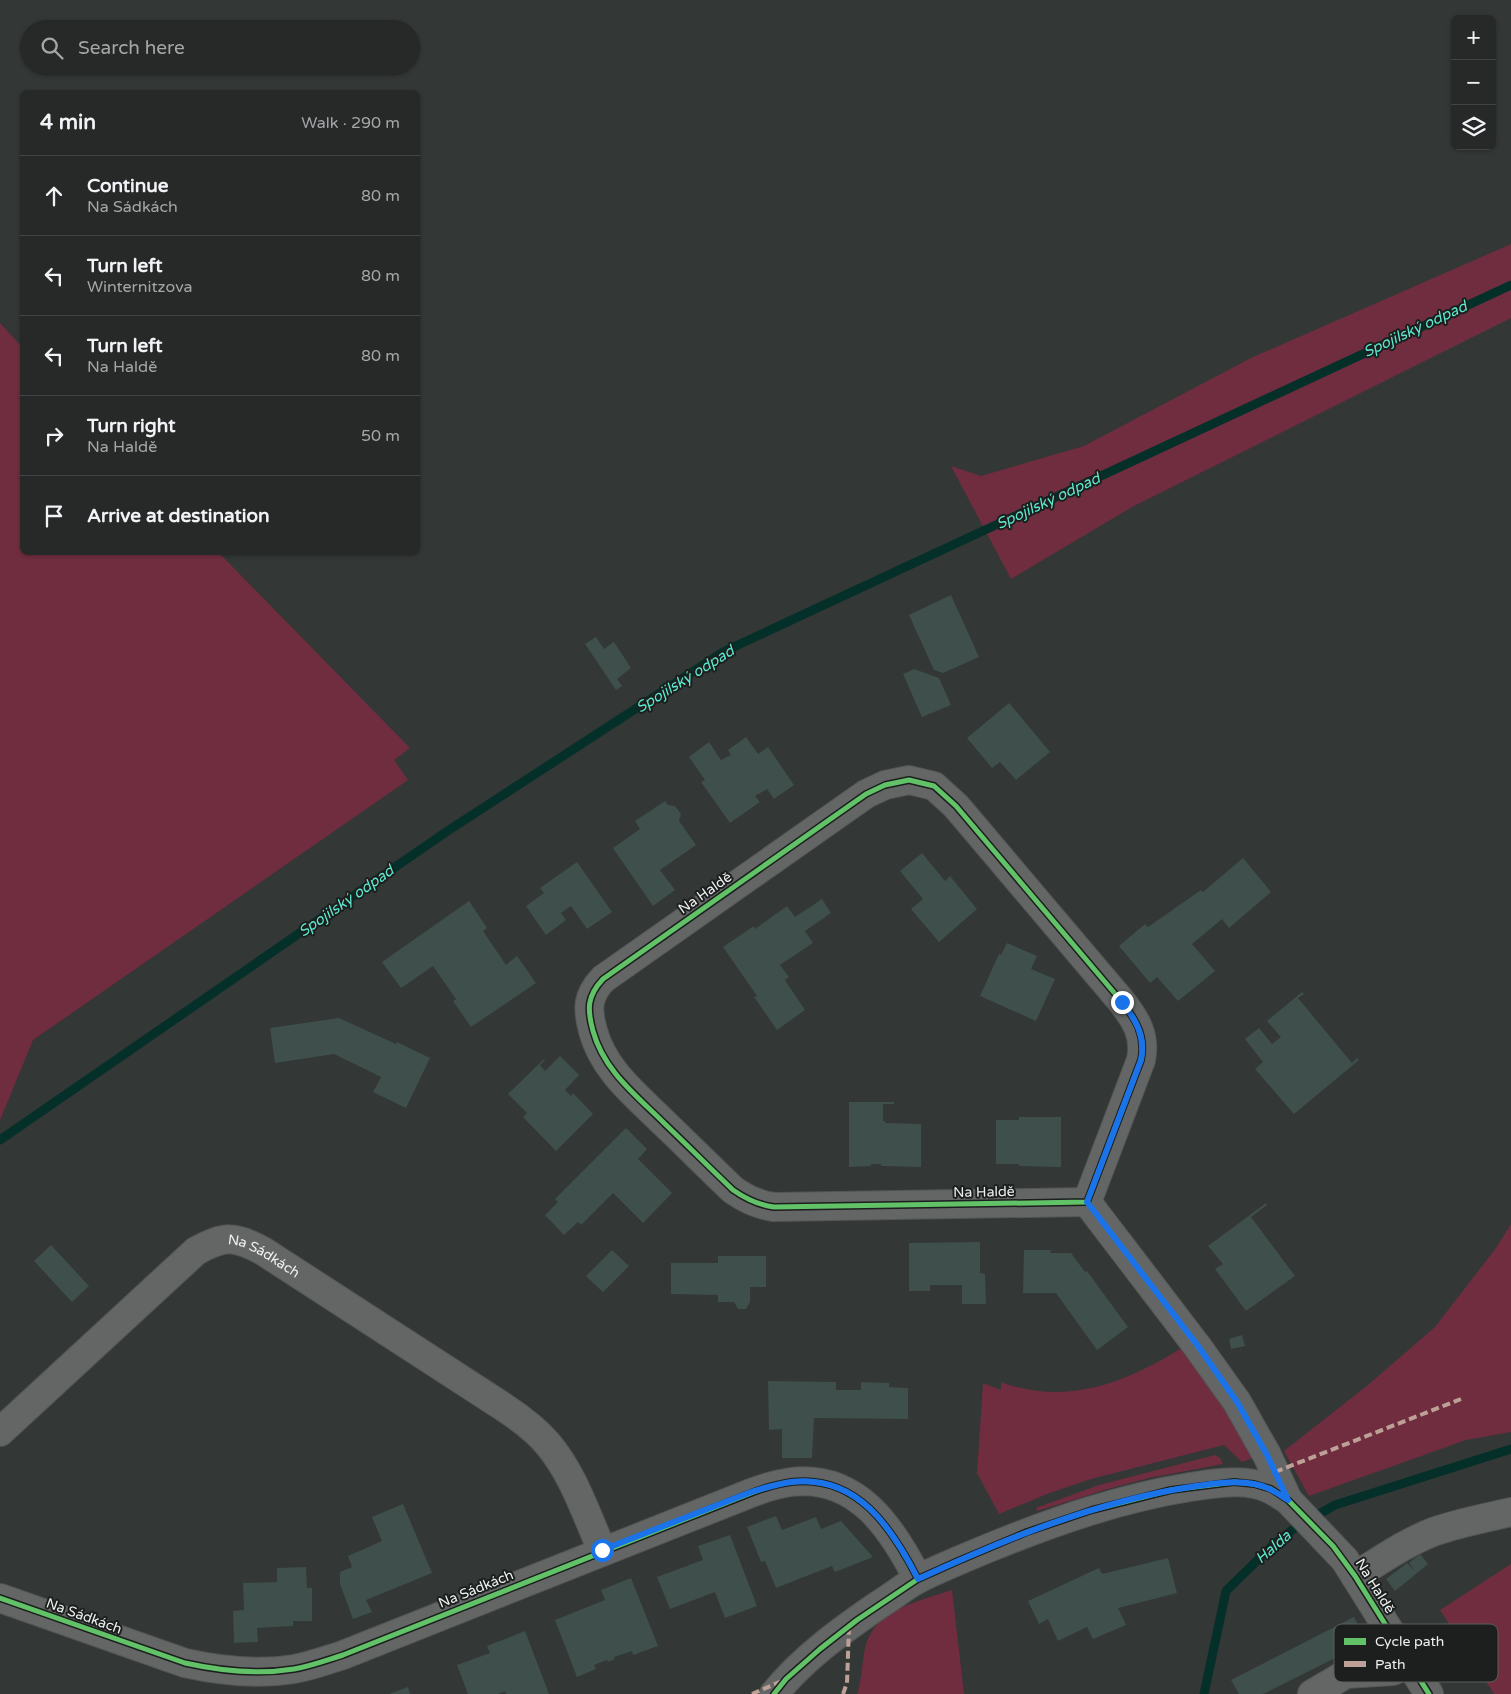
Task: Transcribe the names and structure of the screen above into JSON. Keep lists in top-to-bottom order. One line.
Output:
{"streets":{"street":["Na Haldě","Na Sádkách"]},"water":["Spojilský odpad","Halda"],"legend":["Cycle path","Path"],"page":{"map_buttons":["+","−"],"search":"Search here","heading":["4 min","Walk · 290 m"],"list":[["Continue","Na Sádkách","80 m"],["Turn left","Winternitzova","80 m"],["Turn left","Na Haldě","80 m"],["Turn right","Na Haldě","50 m"],"Arrive at destination"]}}
